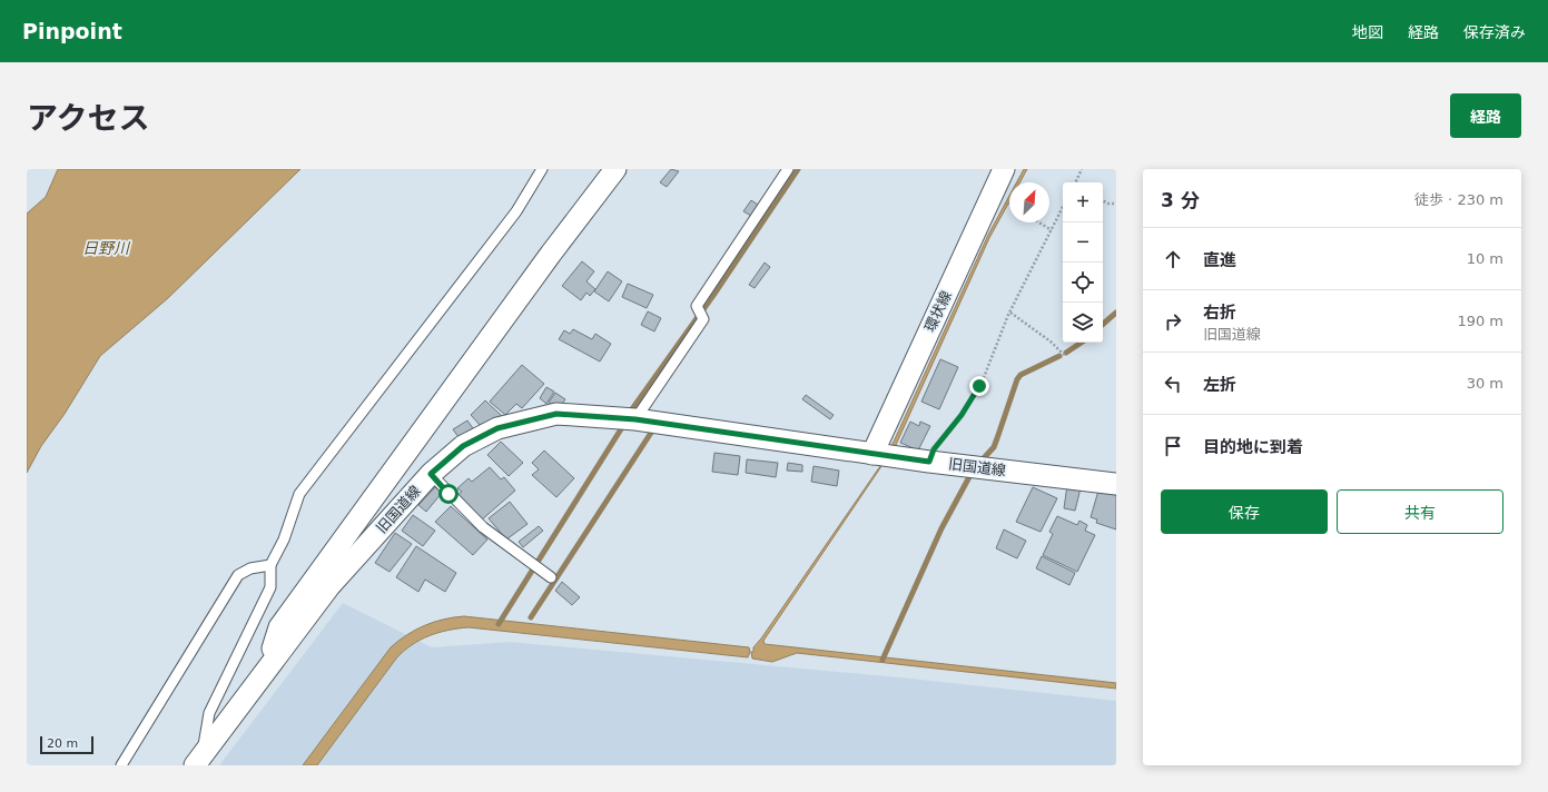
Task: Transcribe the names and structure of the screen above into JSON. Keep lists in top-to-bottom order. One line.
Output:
{"streets":{"street":["環状線","旧国道線"]},"crossings":[["環状線","旧国道線"]],"water":["日野川"],"scale_bar":"20 m","north":"top right","page":{"header":"Pinpoint","nav":["地図","経路","保存済み"],"title":"アクセス","buttons":["経路",["保存","共有"]],"heading":["3 分","徒歩 · 230 m"],"map_buttons":["+","−"],"list":[["直進","10 m"],["右折","旧国道線","190 m"],["左折","30 m"],"目的地に到着"],"scale":"20 m"}}
